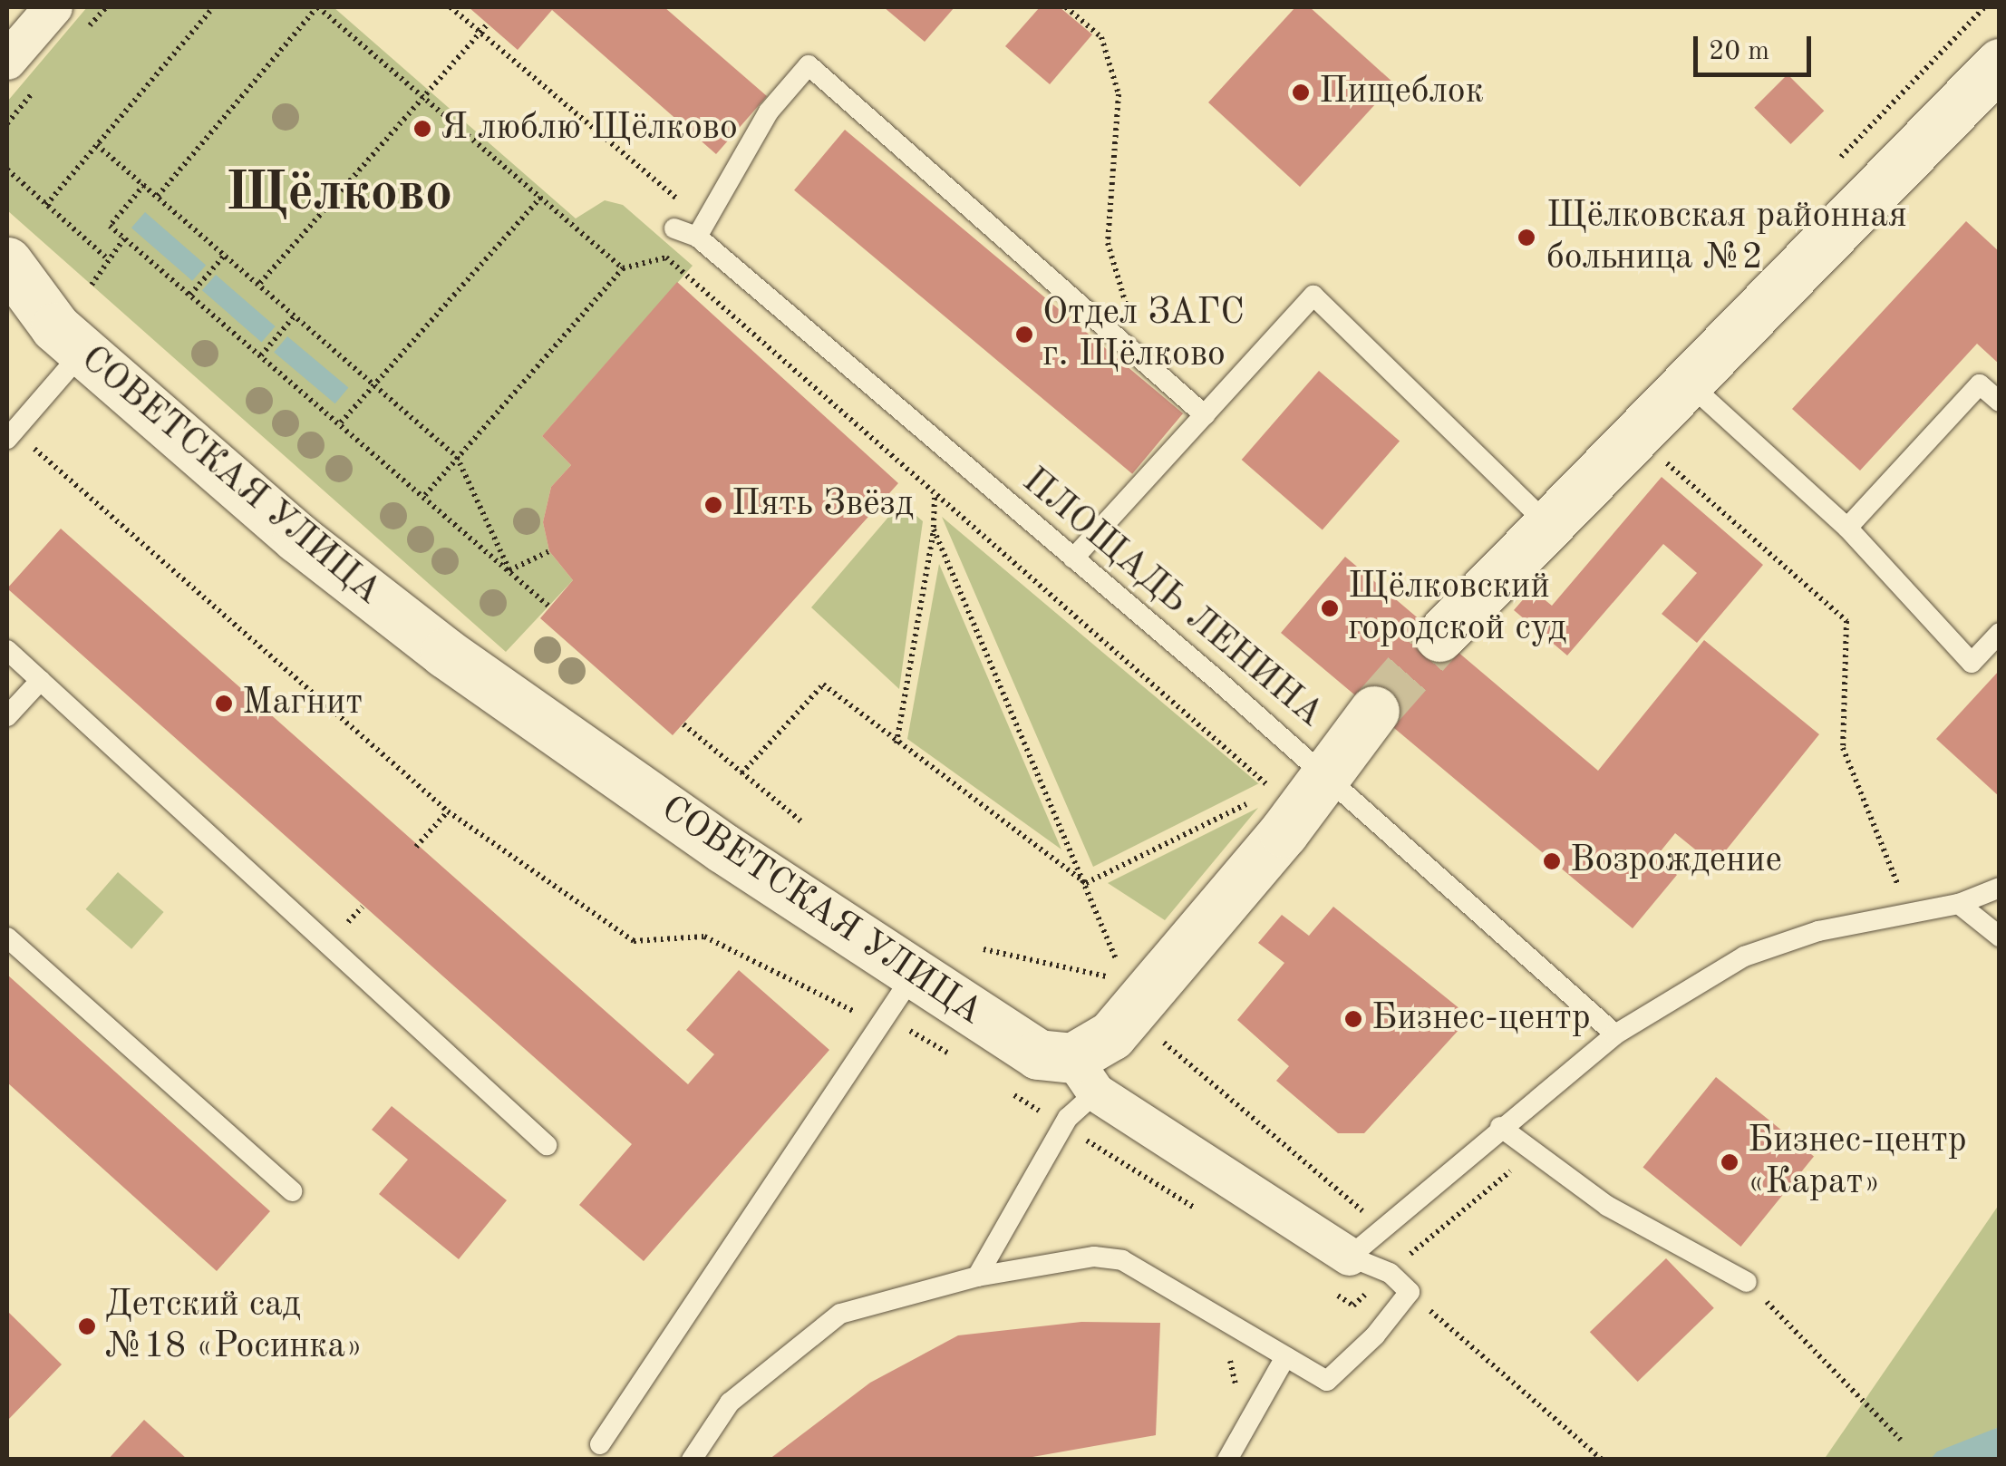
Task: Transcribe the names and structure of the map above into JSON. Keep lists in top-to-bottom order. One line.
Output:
{"streets":{"street":["СОВЕТСКАЯ УЛИЦА"],"lane":["ПЛОЩАДЬ ЛЕНИНА"]},"districts":["Щёлково"],"places":["Пищеблок","Я люблю Щёлково","Щёлковская районная больница №2","Отдел ЗАГС г. Щёлково","Пять Звёзд","Щёлковский городской суд","Магнит","Возрождение","Бизнес-центр","Бизнес-центр «Карат»","Детский сад №18 «Росинка»"],"scale_bar":"20 m"}
